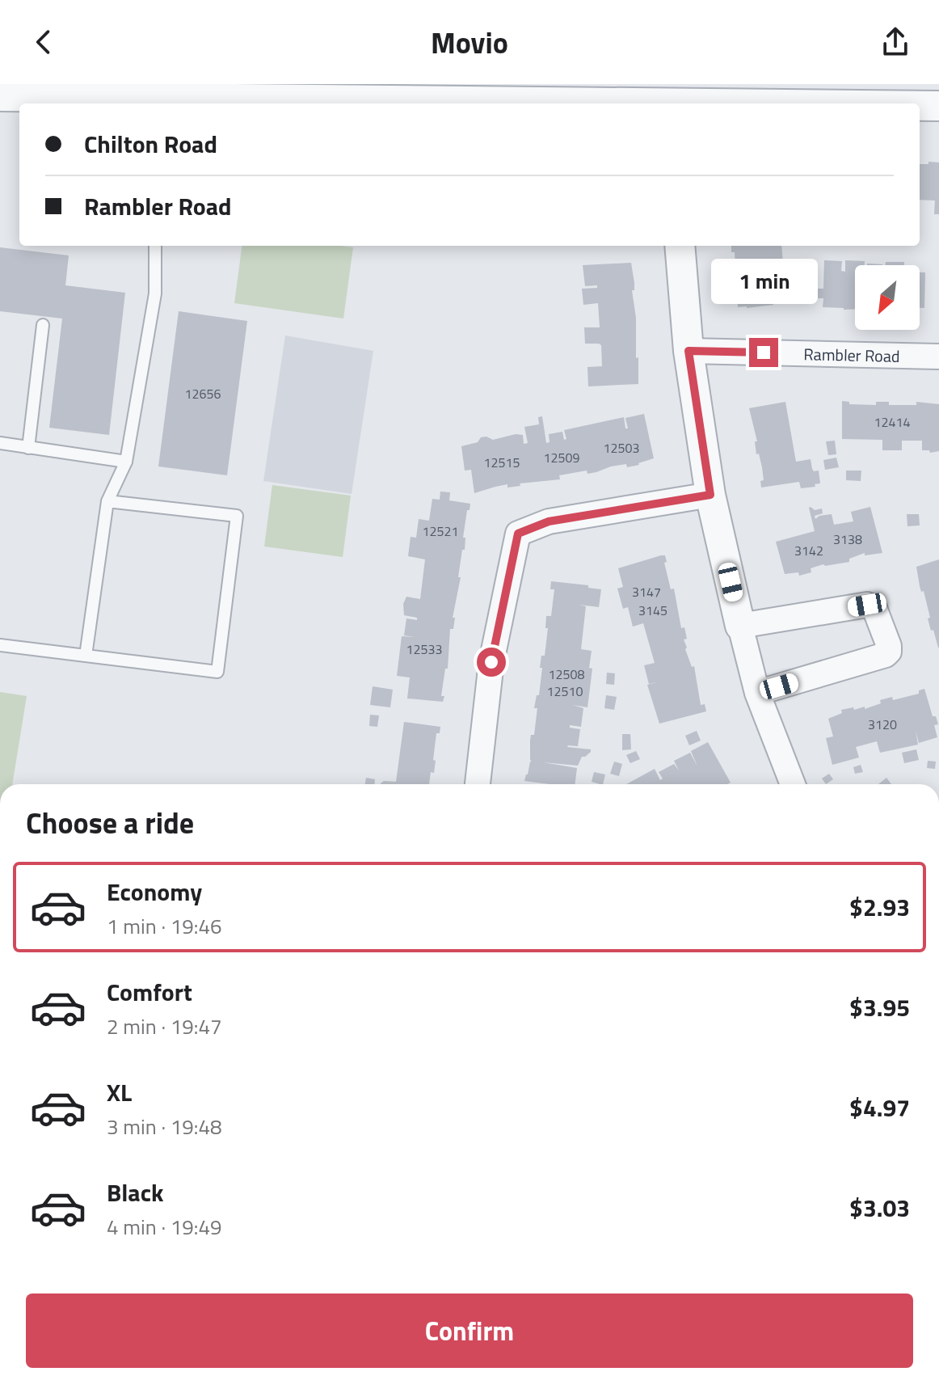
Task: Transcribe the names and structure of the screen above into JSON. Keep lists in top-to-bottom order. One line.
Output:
{"streets":{"street":["Rambler Road"]},"house_numbers":["12656","12414","12503","12509","12515","12521","3138","3142","3147","3145","12533","12508","12510","3120"],"north":"bottom left","page":{"header":"Movio","banner":["Chilton Road","Rambler Road"],"bubble":"1 min","heading":"Choose a ride","list":[{"name":"Economy","note":"1 min · 19:46","value":"$2.93"},{"name":"Comfort","note":"2 min · 19:47","value":"$3.95"},{"name":"XL","note":"3 min · 19:48","value":"$4.97"},{"name":"Black","note":"4 min · 19:49","value":"$3.03"}],"buttons":"Confirm"}}
